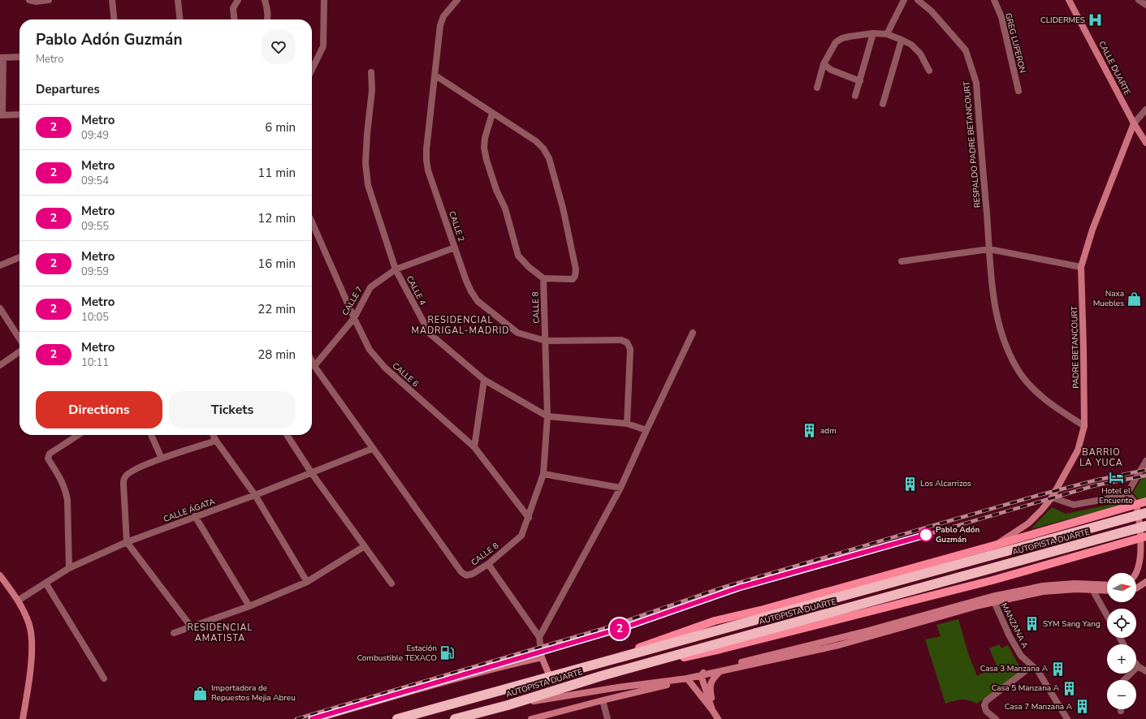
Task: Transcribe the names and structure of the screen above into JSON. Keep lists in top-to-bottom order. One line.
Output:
{"streets":{"highway":["AUTOPISTA DUARTE"],"main road":["CALLE DUARTE","PADRE BETANCOURT"],"street":["GREG LUPERON","RESPALDO PADRE BETANCOURT","CALLE 2","CALLE 4","CALLE 7","CALLE 8","CALLE 6","CALLE ÁGATA","MANZANA A"]},"crossings":[["CALLE DUARTE","PADRE BETANCOURT"],["RESPALDO PADRE BETANCOURT","PADRE BETANCOURT"],["CALLE 2","CALLE 4"],["CALLE 2","CALLE 7"],["CALLE 2","CALLE 8"],["CALLE 4","CALLE 7"],["CALLE 4","CALLE 8"],["CALLE 7","CALLE 8"],["CALLE 7","CALLE 6"],["CALLE 8","CALLE 6"],["CALLE 8","CALLE ÁGATA"]],"districts":["RESIDENCIAL MADRIGAL-MADRID","BARRIO LA YUCA","RESIDENCIAL AMATISTA"],"places":{"hospital":["CLIDERMES"],"shop":["Naxa Muebles","Importadora de Repuestos Mejia Abreu"],"building":["adm","Los Alcarrizos","SYM Sang Yang","Casa 3 Manzana A","Casa 5 Manzana A","Casa 7 Manzana A"],"hotel":["Hotel el Encuento"],"other":["Pablo Adón Guzmán"],"fuel station":["Estación Combustible TEXACO"]},"lines":["metro line 2"],"north":"right","page":{"on_map":"2","heading":[["Pablo Adón Guzmán","Metro"],"Departures"],"list":[{"mark":"2","name":"Metro","note":"09:49","value":"6 min"},{"mark":"2","name":"Metro","note":"09:54","value":"11 min"},{"mark":"2","name":"Metro","note":"09:55","value":"12 min"},{"mark":"2","name":"Metro","note":"09:59","value":"16 min"},{"mark":"2","name":"Metro","note":"10:05","value":"22 min"},{"mark":"2","name":"Metro","note":"10:11","value":"28 min"}],"buttons":["Directions","Tickets"],"map_buttons":["+","−"]}}
